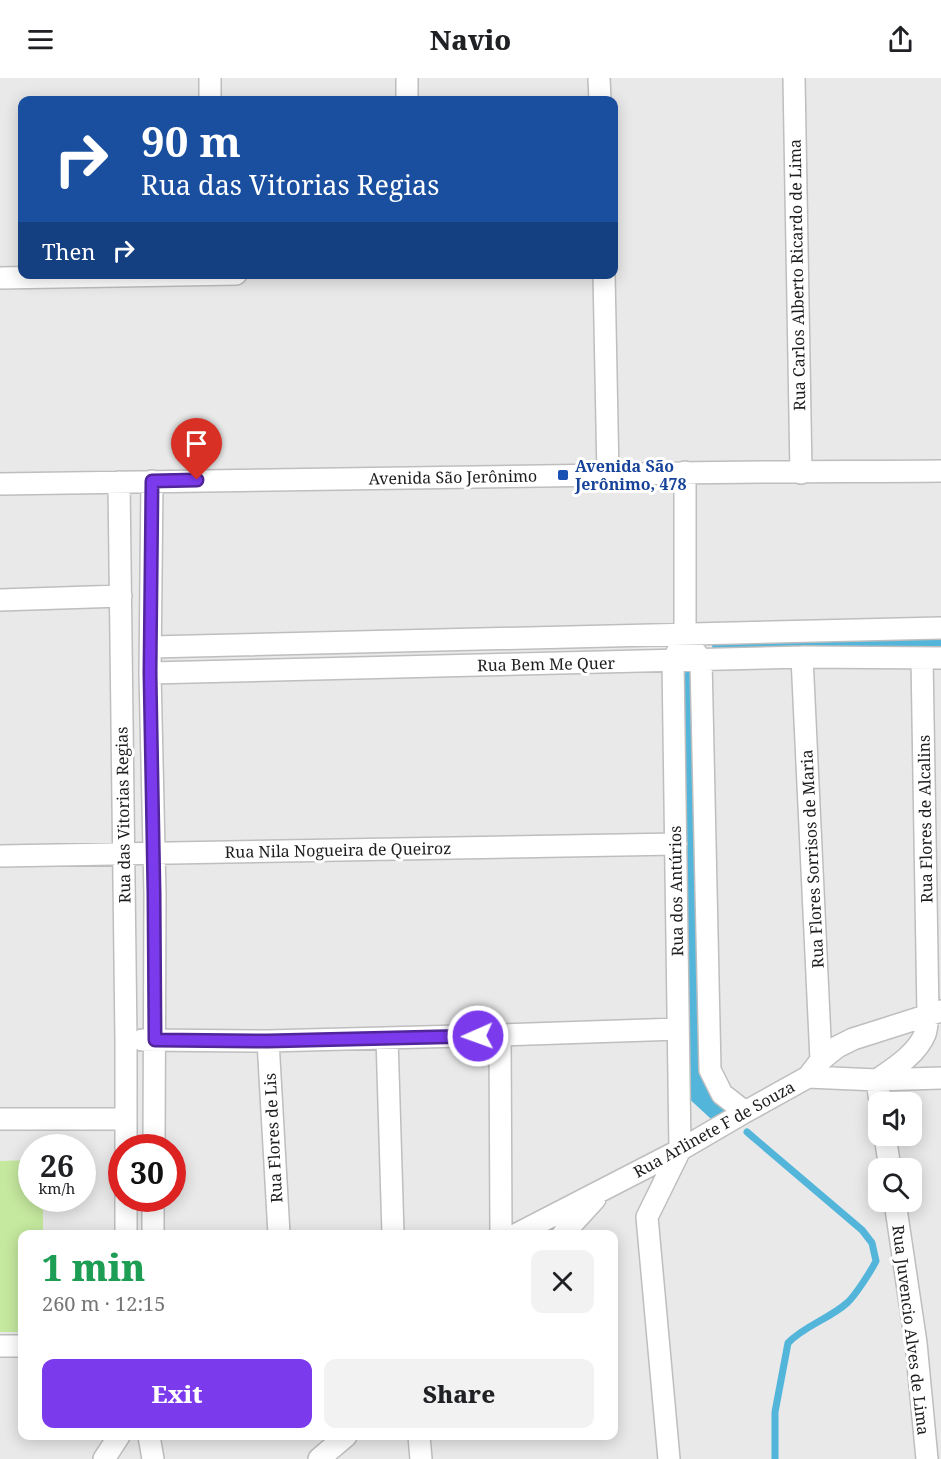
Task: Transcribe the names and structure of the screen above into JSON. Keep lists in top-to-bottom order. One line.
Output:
{"streets":{"street":["Rua Carlos Alberto Ricardo de Lima","Avenida São Jerônimo","Rua Bem Me Quer","Rua das Vitorias Regias","Rua Flores de Alcalins","Rua Nila Nogueira de Queiroz","Rua Flores Sorrisos de Maria","Rua dos Antúrios","Rua Arlinete F de Souza","Rua Flores de Lis","Rua Juvencio Alves de Lima"]},"crossings":[["Rua Carlos Alberto Ricardo de Lima","Avenida São Jerônimo"],["Avenida São Jerônimo","Rua das Vitorias Regias"],["Avenida São Jerônimo","Rua dos Antúrios"],["Rua Bem Me Quer","Rua das Vitorias Regias"],["Rua Bem Me Quer","Rua Flores de Alcalins"],["Rua Bem Me Quer","Rua Flores Sorrisos de Maria"],["Rua Bem Me Quer","Rua dos Antúrios"],["Rua das Vitorias Regias","Rua Nila Nogueira de Queiroz"],["Rua Flores de Alcalins","Rua Arlinete F de Souza"],["Rua Nila Nogueira de Queiroz","Rua dos Antúrios"],["Rua Flores Sorrisos de Maria","Rua Arlinete F de Souza"],["Rua dos Antúrios","Rua Arlinete F de Souza"]],"places":{"transit":["Avenida São Jerônimo, 478"]},"page":{"header":"Navio","turn":["90 m","Rua das Vitorias Regias"],"then":"Then","speed":"26 km/h","limit":"30","heading":["1 min","260 m · 12:15"],"buttons":["Exit","Share"]}}
